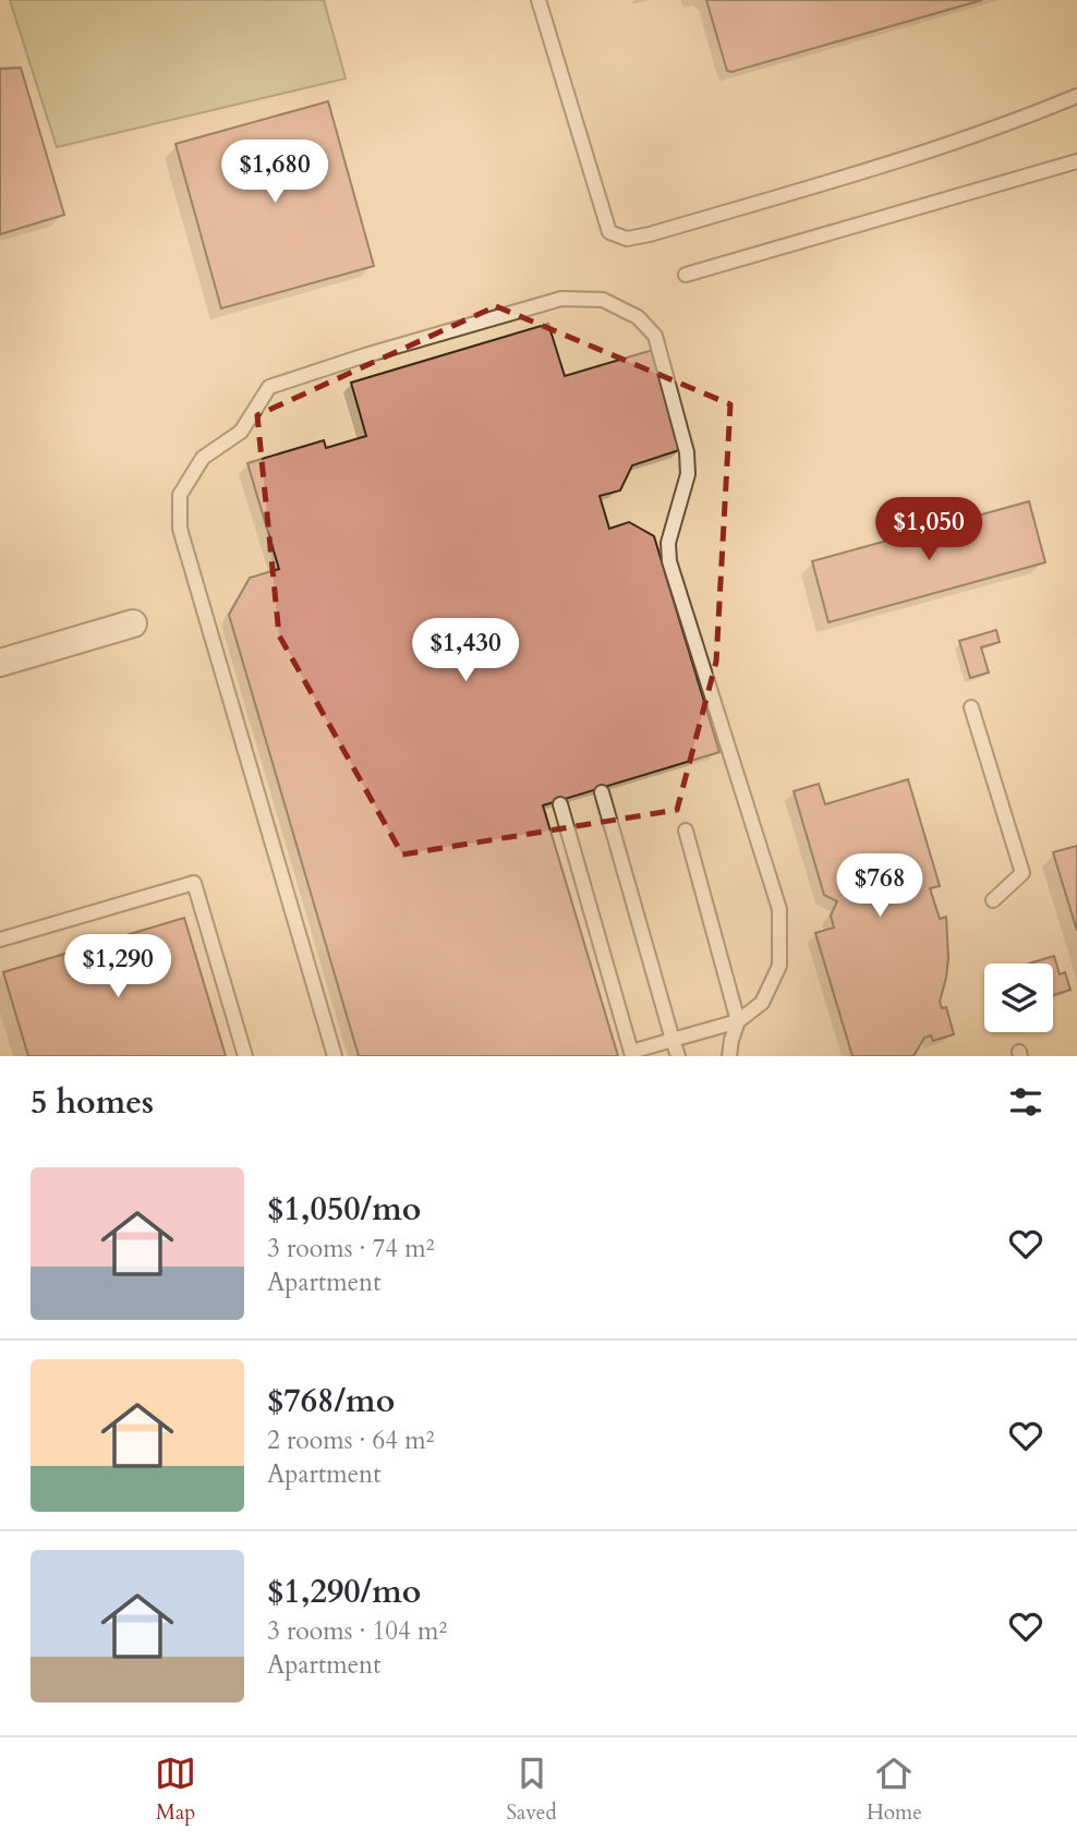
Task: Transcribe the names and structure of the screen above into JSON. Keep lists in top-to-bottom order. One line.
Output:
{"page":{"price":["$1,680","$1,050","$1,430","$768","$1,290"],"heading":"5 homes","list":[{"name":"$1,050/mo","note":"3 rooms · 74 m² · Apartment"},{"name":"$768/mo","note":"2 rooms · 64 m² · Apartment"},{"name":"$1,290/mo","note":"3 rooms · 104 m² · Apartment"}],"tabs":["Map","Saved","Home"]}}
